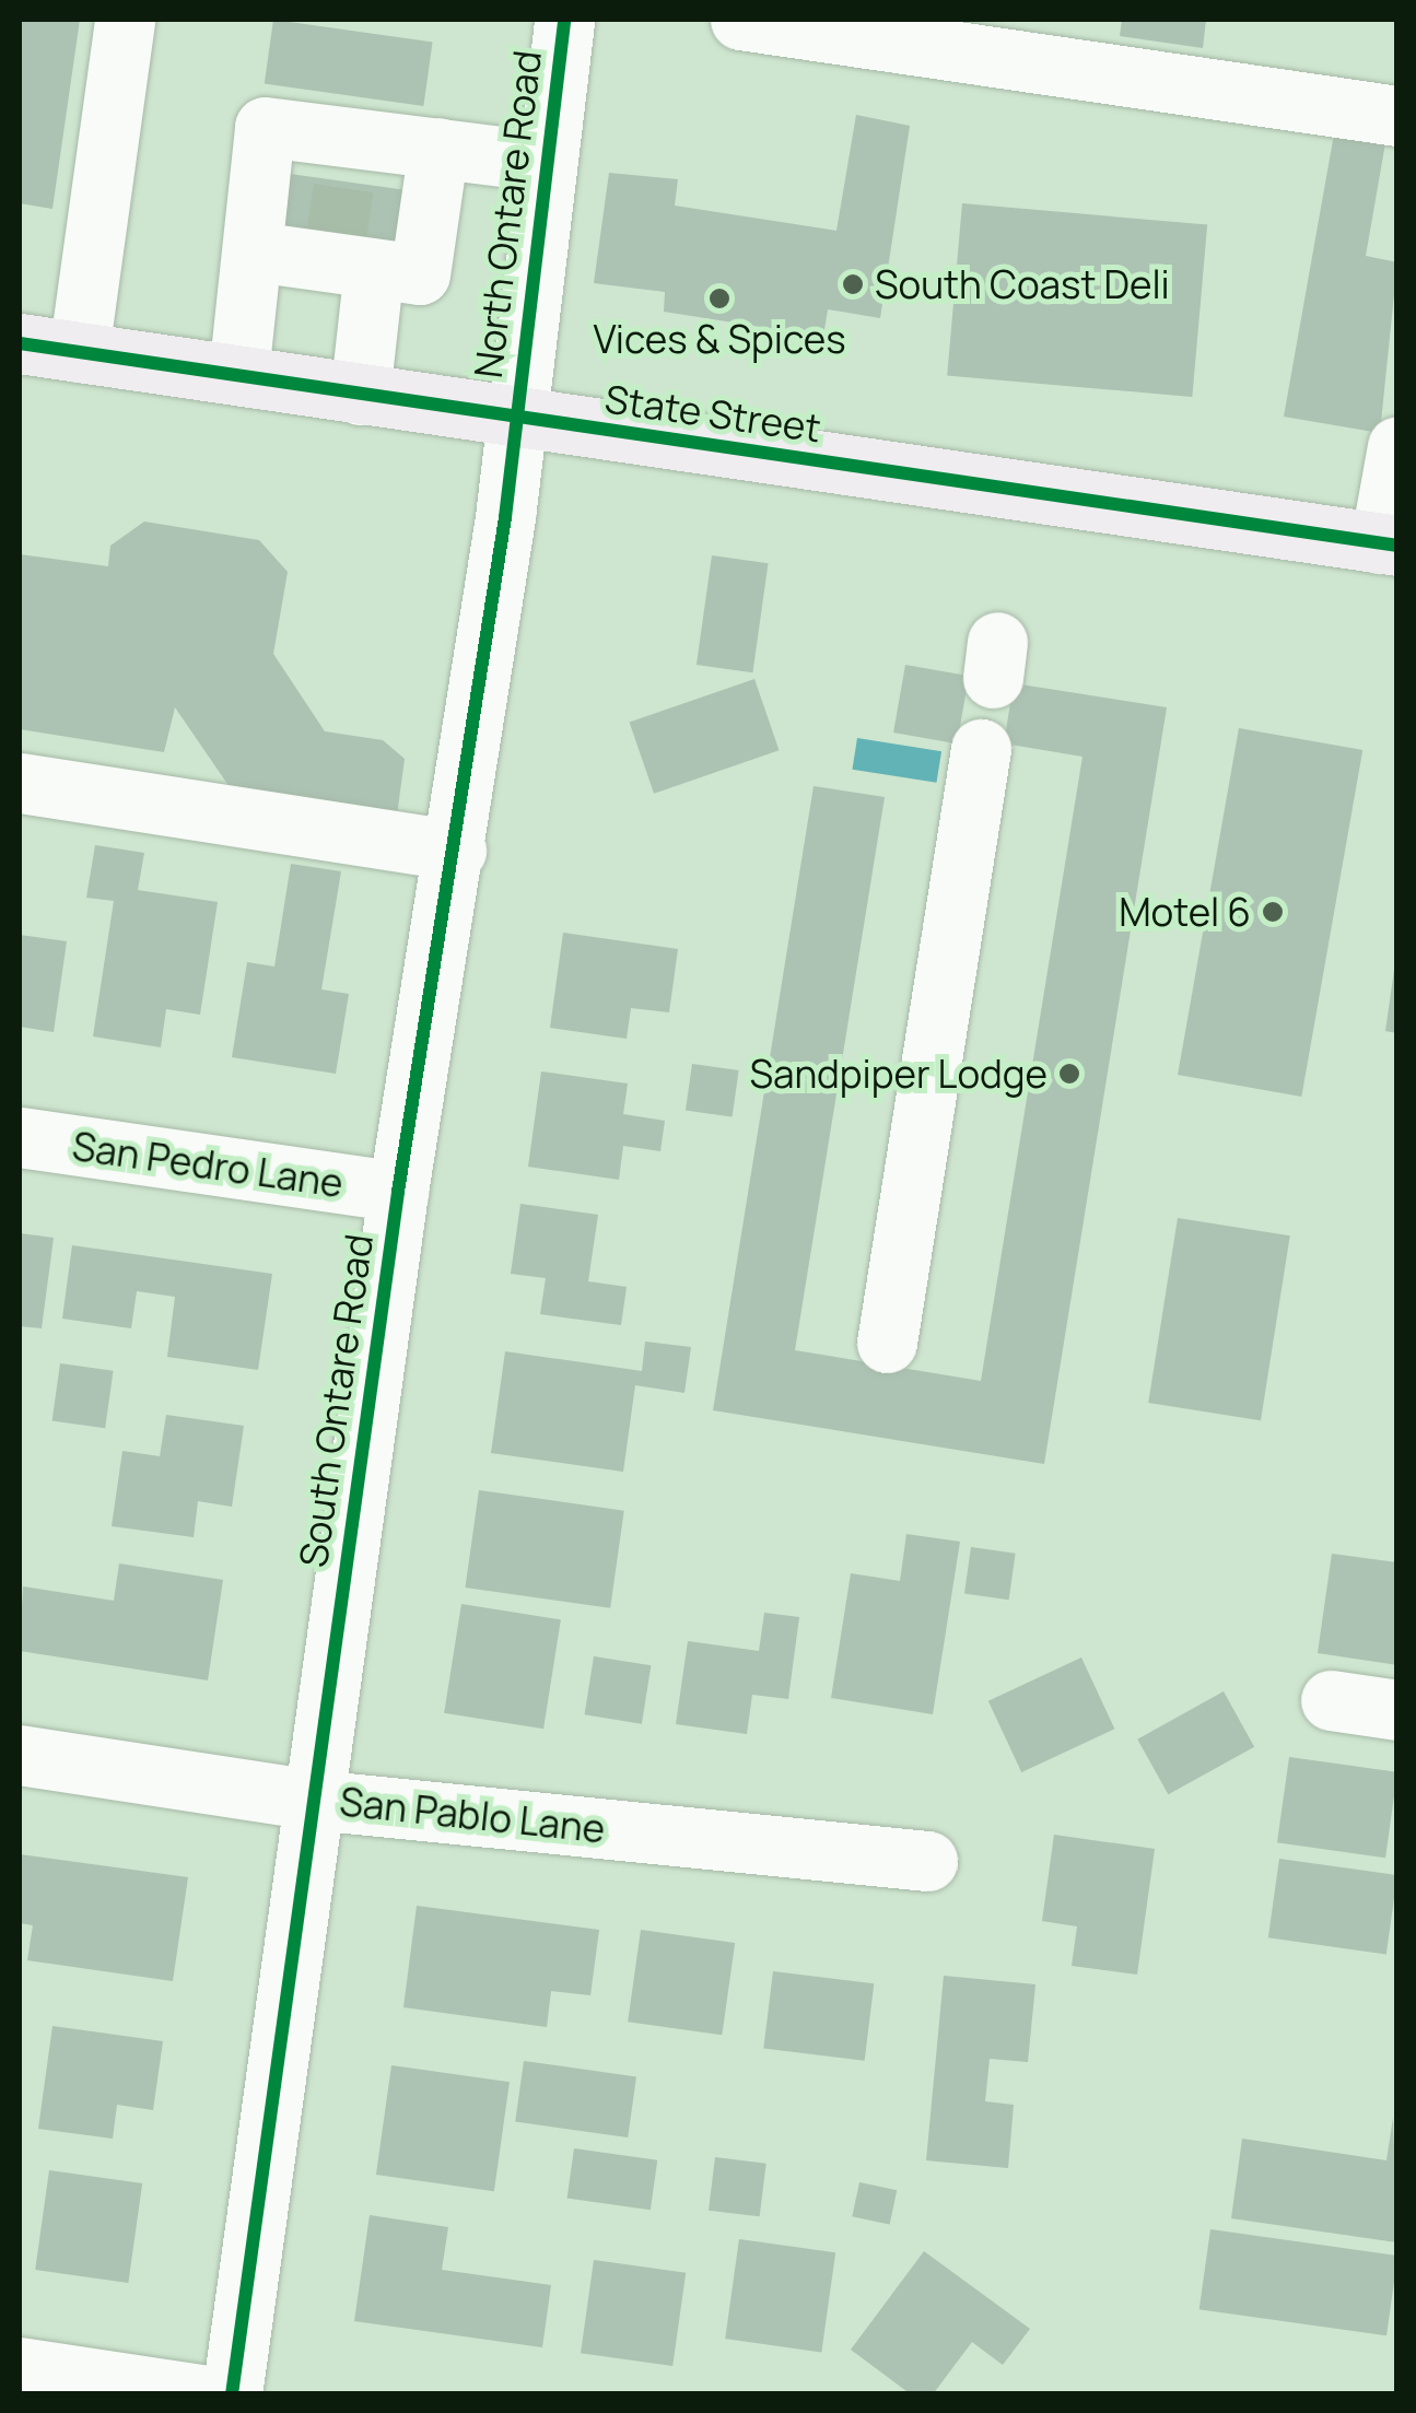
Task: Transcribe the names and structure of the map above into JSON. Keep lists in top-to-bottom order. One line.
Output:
{"streets":{"main road":["State Street"],"street":["North Ontare Road","San Pedro Lane","South Ontare Road","San Pablo Lane"]},"crossings":[["North Ontare Road","State Street"],["North Ontare Road","South Ontare Road"],["State Street","South Ontare Road"],["San Pedro Lane","South Ontare Road"],["South Ontare Road","San Pablo Lane"]],"places":["South Coast Deli","Vices & Spices","Motel 6","Sandpiper Lodge"]}
